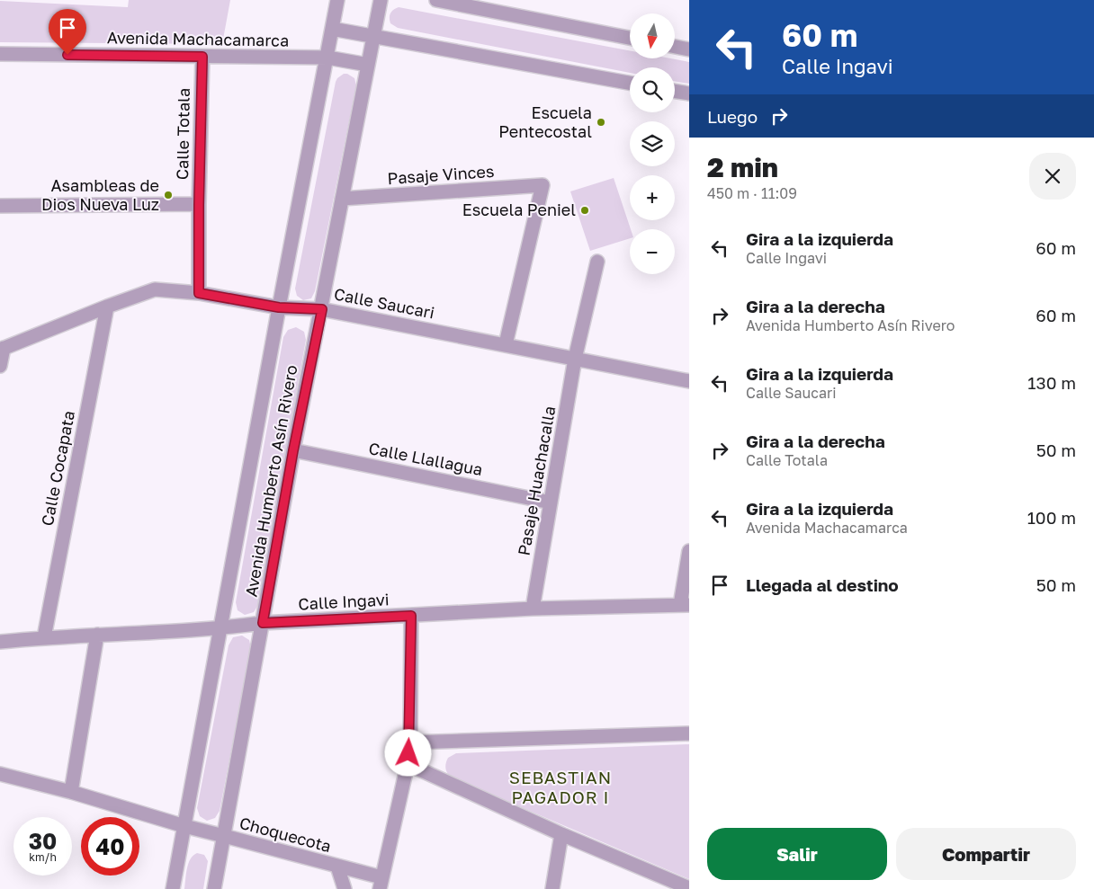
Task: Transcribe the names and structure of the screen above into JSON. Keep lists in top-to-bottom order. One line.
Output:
{"streets":{"street":["Avenida Machacamarca","Calle Totala","Pasaje Vinces","Calle Saucari","Calle Llallagua","Calle Cocapata","Avenida Humberto Asín Rivero","Pasaje Huachacalla","Calle Ingavi","Choquecota"]},"crossings":[["Avenida Machacamarca","Calle Totala"],["Avenida Machacamarca","Avenida Humberto Asín Rivero"],["Calle Totala","Calle Saucari"],["Pasaje Vinces","Calle Saucari"],["Pasaje Vinces","Avenida Humberto Asín Rivero"],["Calle Saucari","Calle Cocapata"],["Calle Saucari","Avenida Humberto Asín Rivero"],["Calle Saucari","Pasaje Huachacalla"],["Calle Llallagua","Avenida Humberto Asín Rivero"],["Calle Llallagua","Pasaje Huachacalla"],["Calle Cocapata","Calle Ingavi"],["Avenida Humberto Asín Rivero","Calle Ingavi"],["Avenida Humberto Asín Rivero","Choquecota"],["Pasaje Huachacalla","Calle Ingavi"]],"districts":["SEBASTIAN PAGADOR I"],"places":["Escuela Pentecostal","Asambleas de Dios Nueva Luz","Escuela Peniel"],"north":"bottom","page":{"turn":["60 m","Calle Ingavi"],"map_buttons":["+","−"],"then":"Luego","heading":["2 min","450 m · 11:09"],"list":[{"name":"Gira a la izquierda","note":"Calle Ingavi","value":"60 m"},{"name":"Gira a la derecha","note":"Avenida Humberto Asín Rivero","value":"60 m"},{"name":"Gira a la izquierda","note":"Calle Saucari","value":"130 m"},{"name":"Gira a la derecha","note":"Calle Totala","value":"50 m"},{"name":"Gira a la izquierda","note":"Avenida Machacamarca","value":"100 m"},{"name":"Llegada al destino","value":"50 m"}],"speed":"30 km/h","limit":"40","buttons":["Salir","Compartir"]}}
